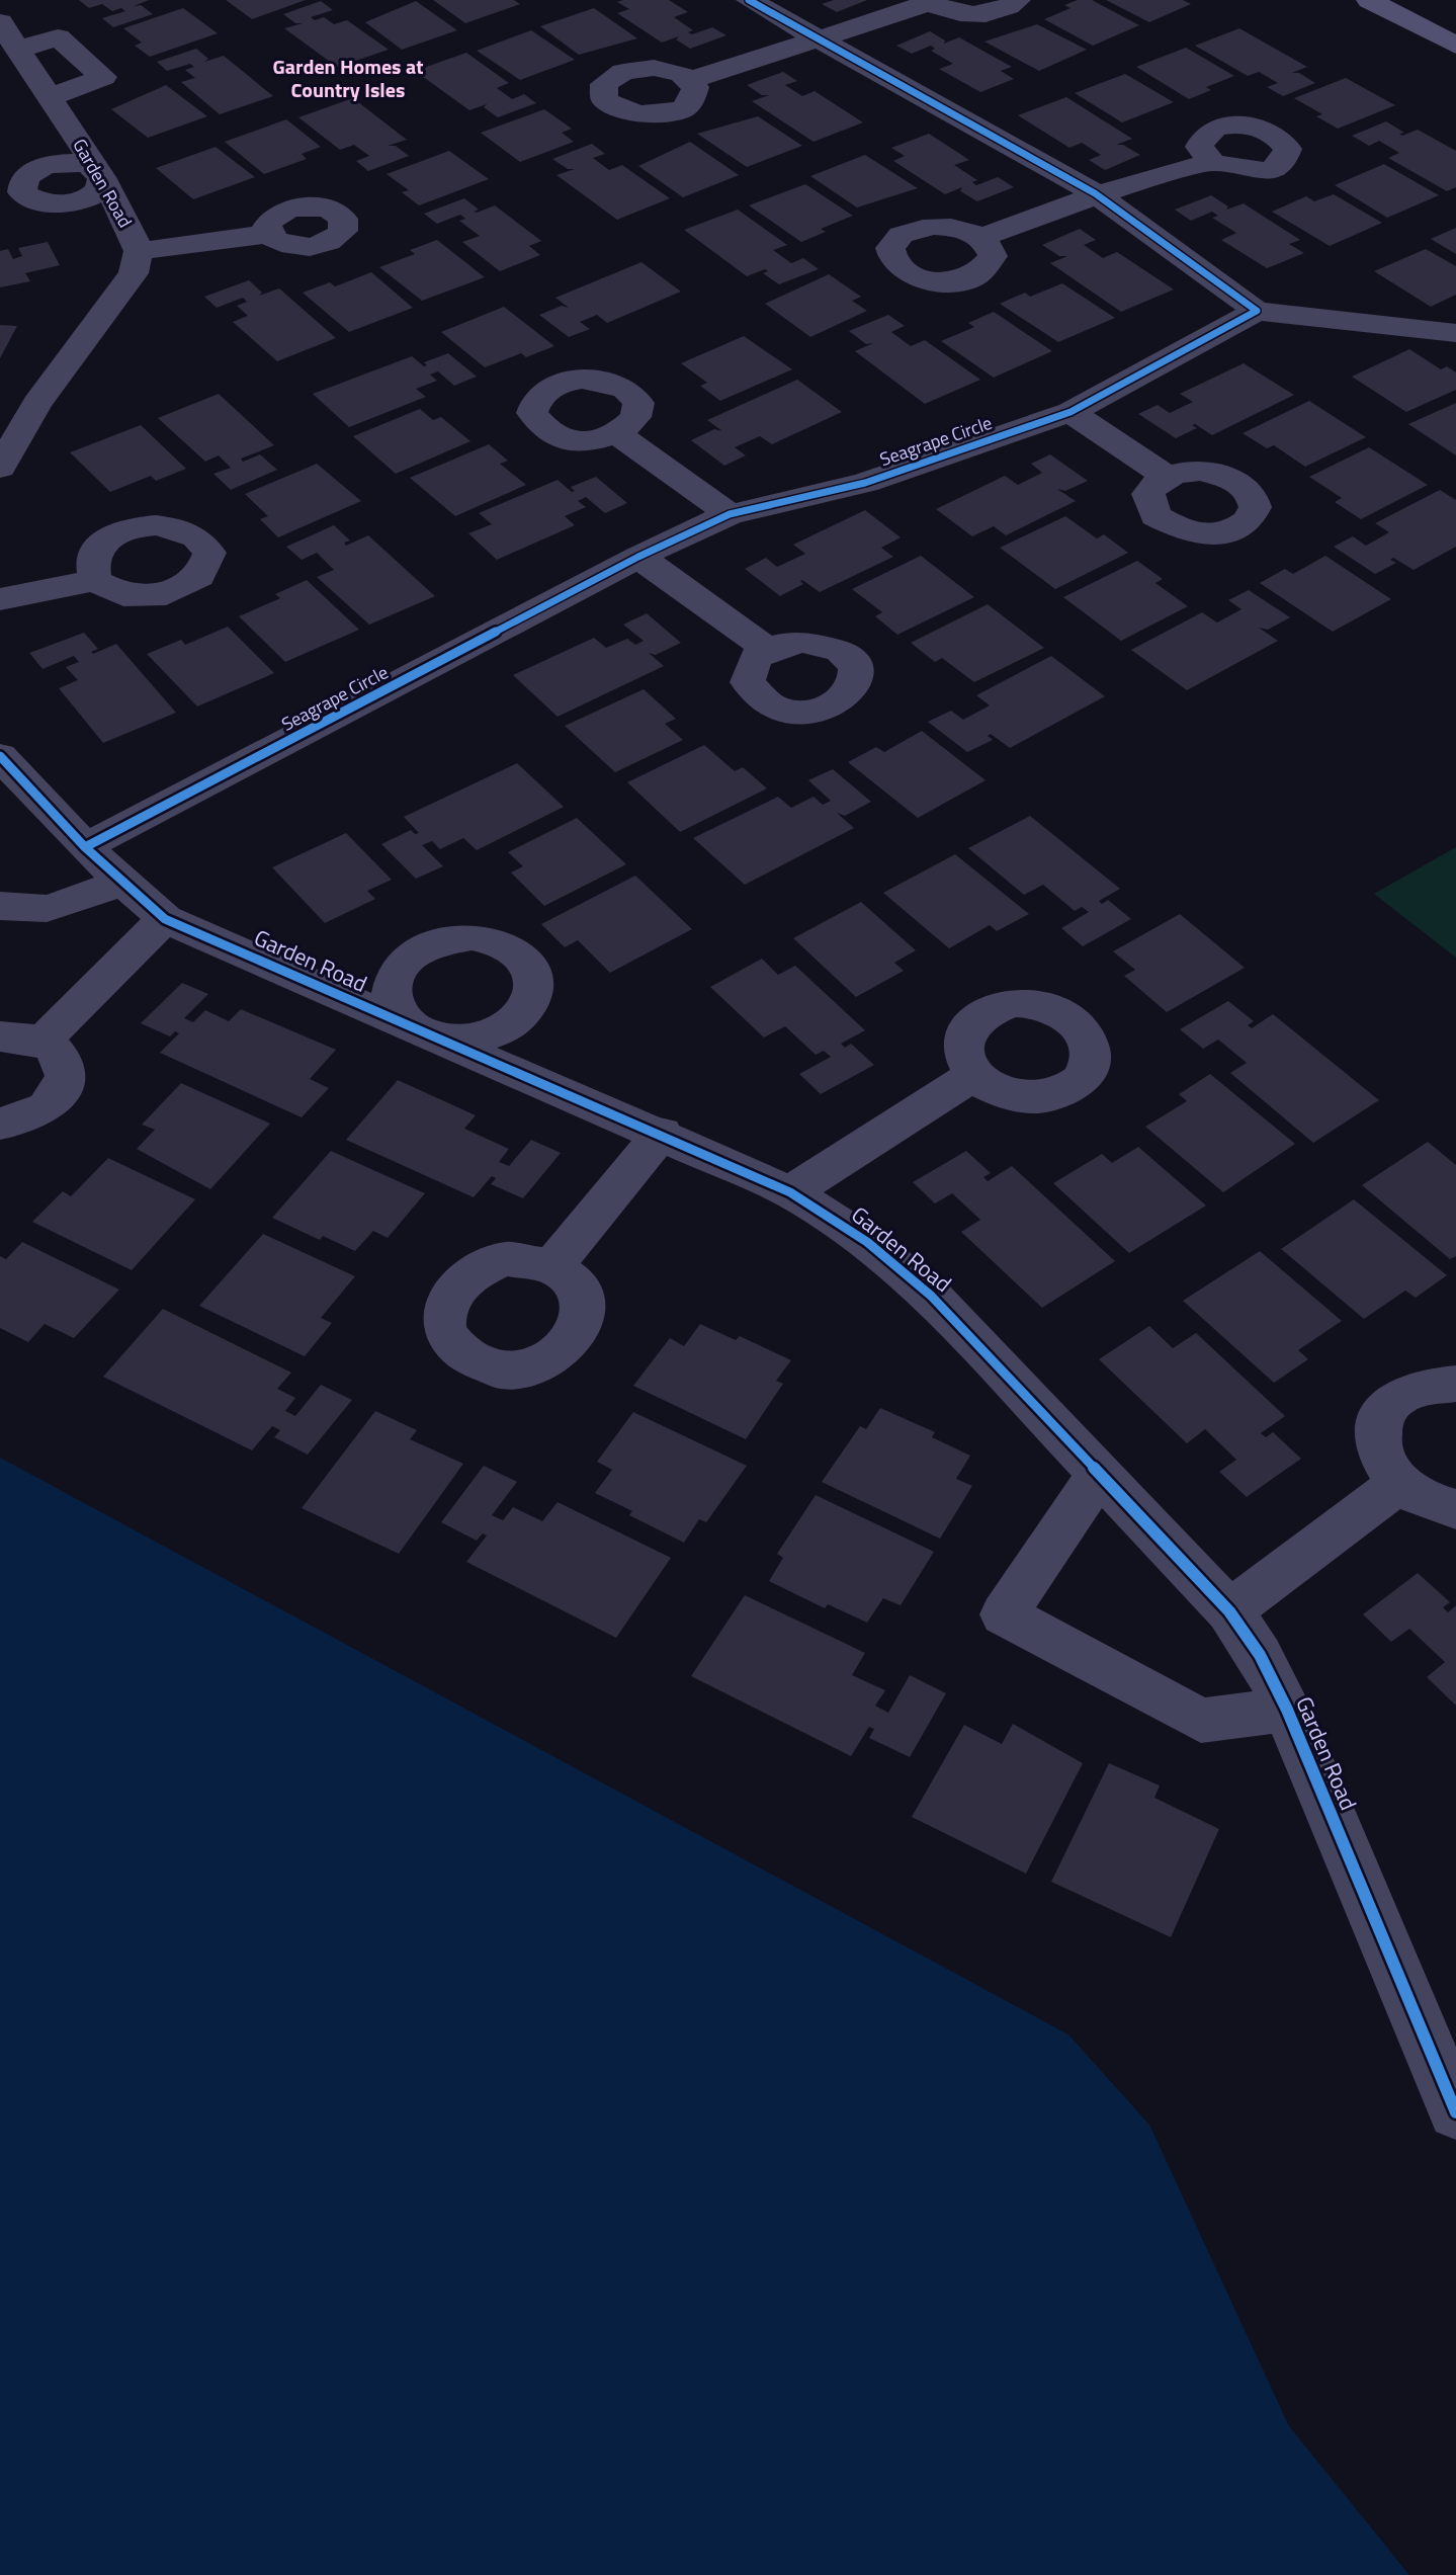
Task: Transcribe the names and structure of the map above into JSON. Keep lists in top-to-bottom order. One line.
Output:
{"streets":{"street":["Garden Road","Seagrape Circle"]},"crossings":[["Garden Road","Seagrape Circle"]],"districts":["Garden Homes at Country Isles"]}
